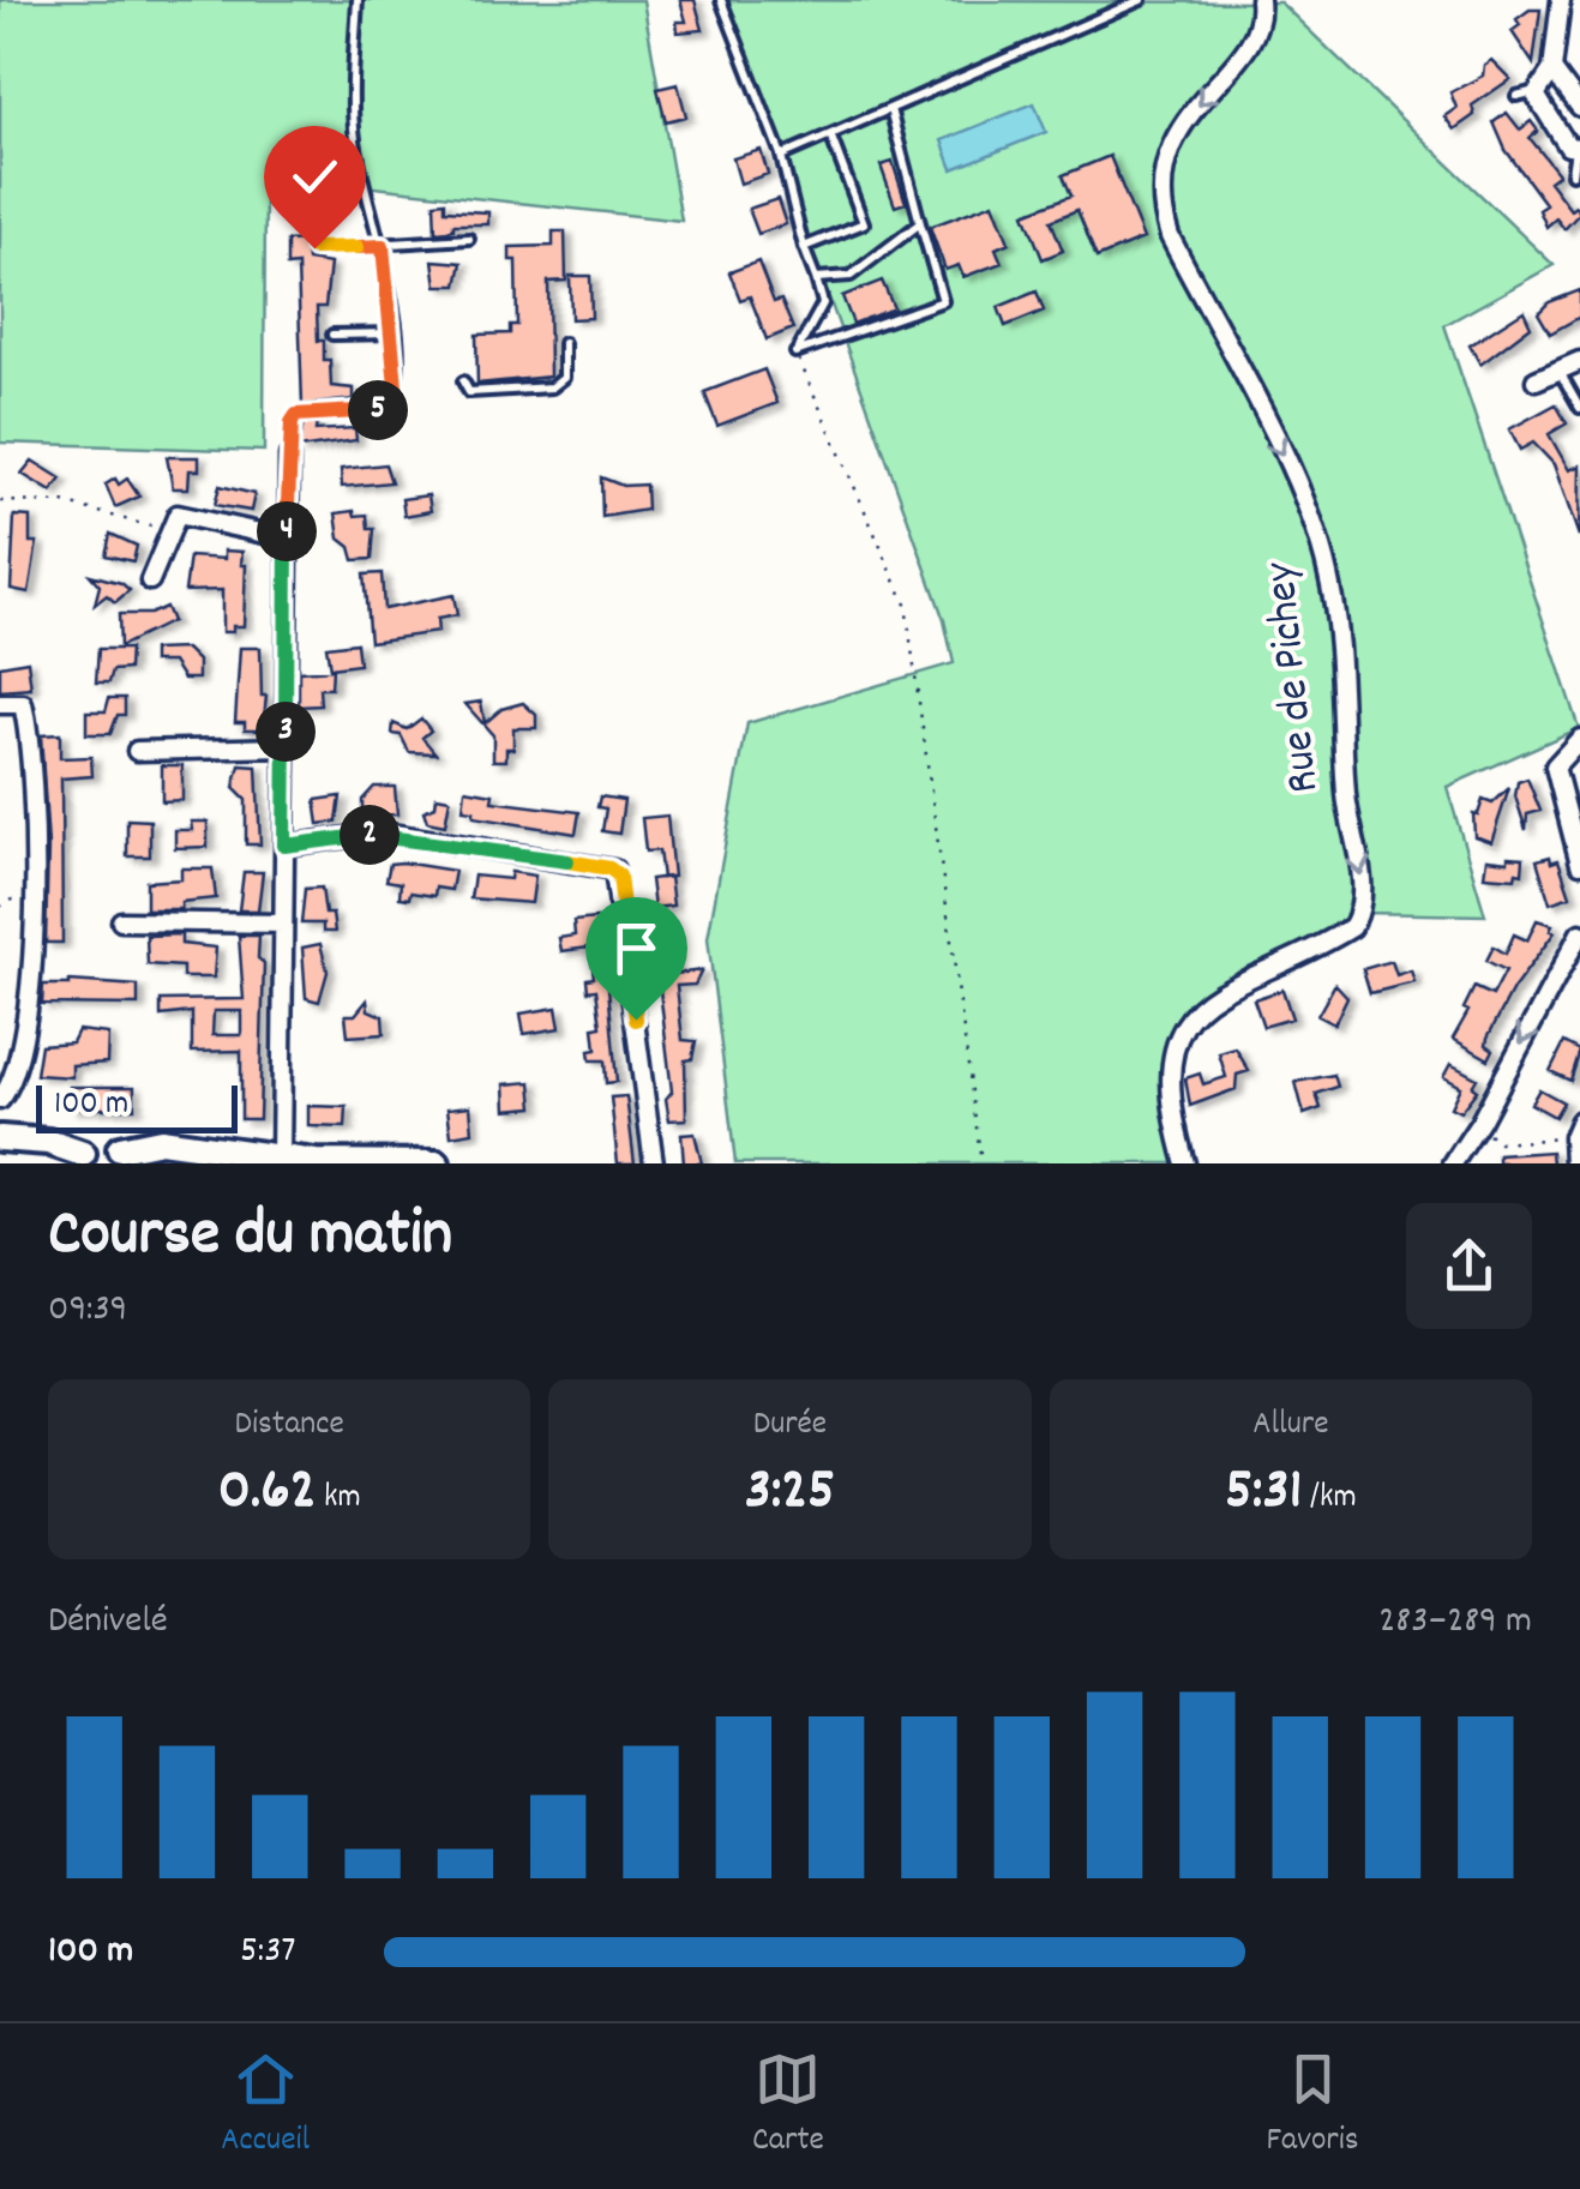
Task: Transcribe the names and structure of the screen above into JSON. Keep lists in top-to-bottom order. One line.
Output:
{"streets":{"street":["Rue de Pichey"]},"one_way":["Rue de Pichey"],"scale_bar":"100 m","page":{"pins":["5","4","3","2"],"scale":"100 m","heading":["Course du matin","09:39"],"stats":[["Distance","0.62 km"],["Durée","3:25"],["Allure","5:31 /km"]],"chart":["Dénivelé","283–289 m"],"list":[{"name":"100 m","note":"5:37"}],"tabs":["Accueil","Carte","Favoris"]}}
